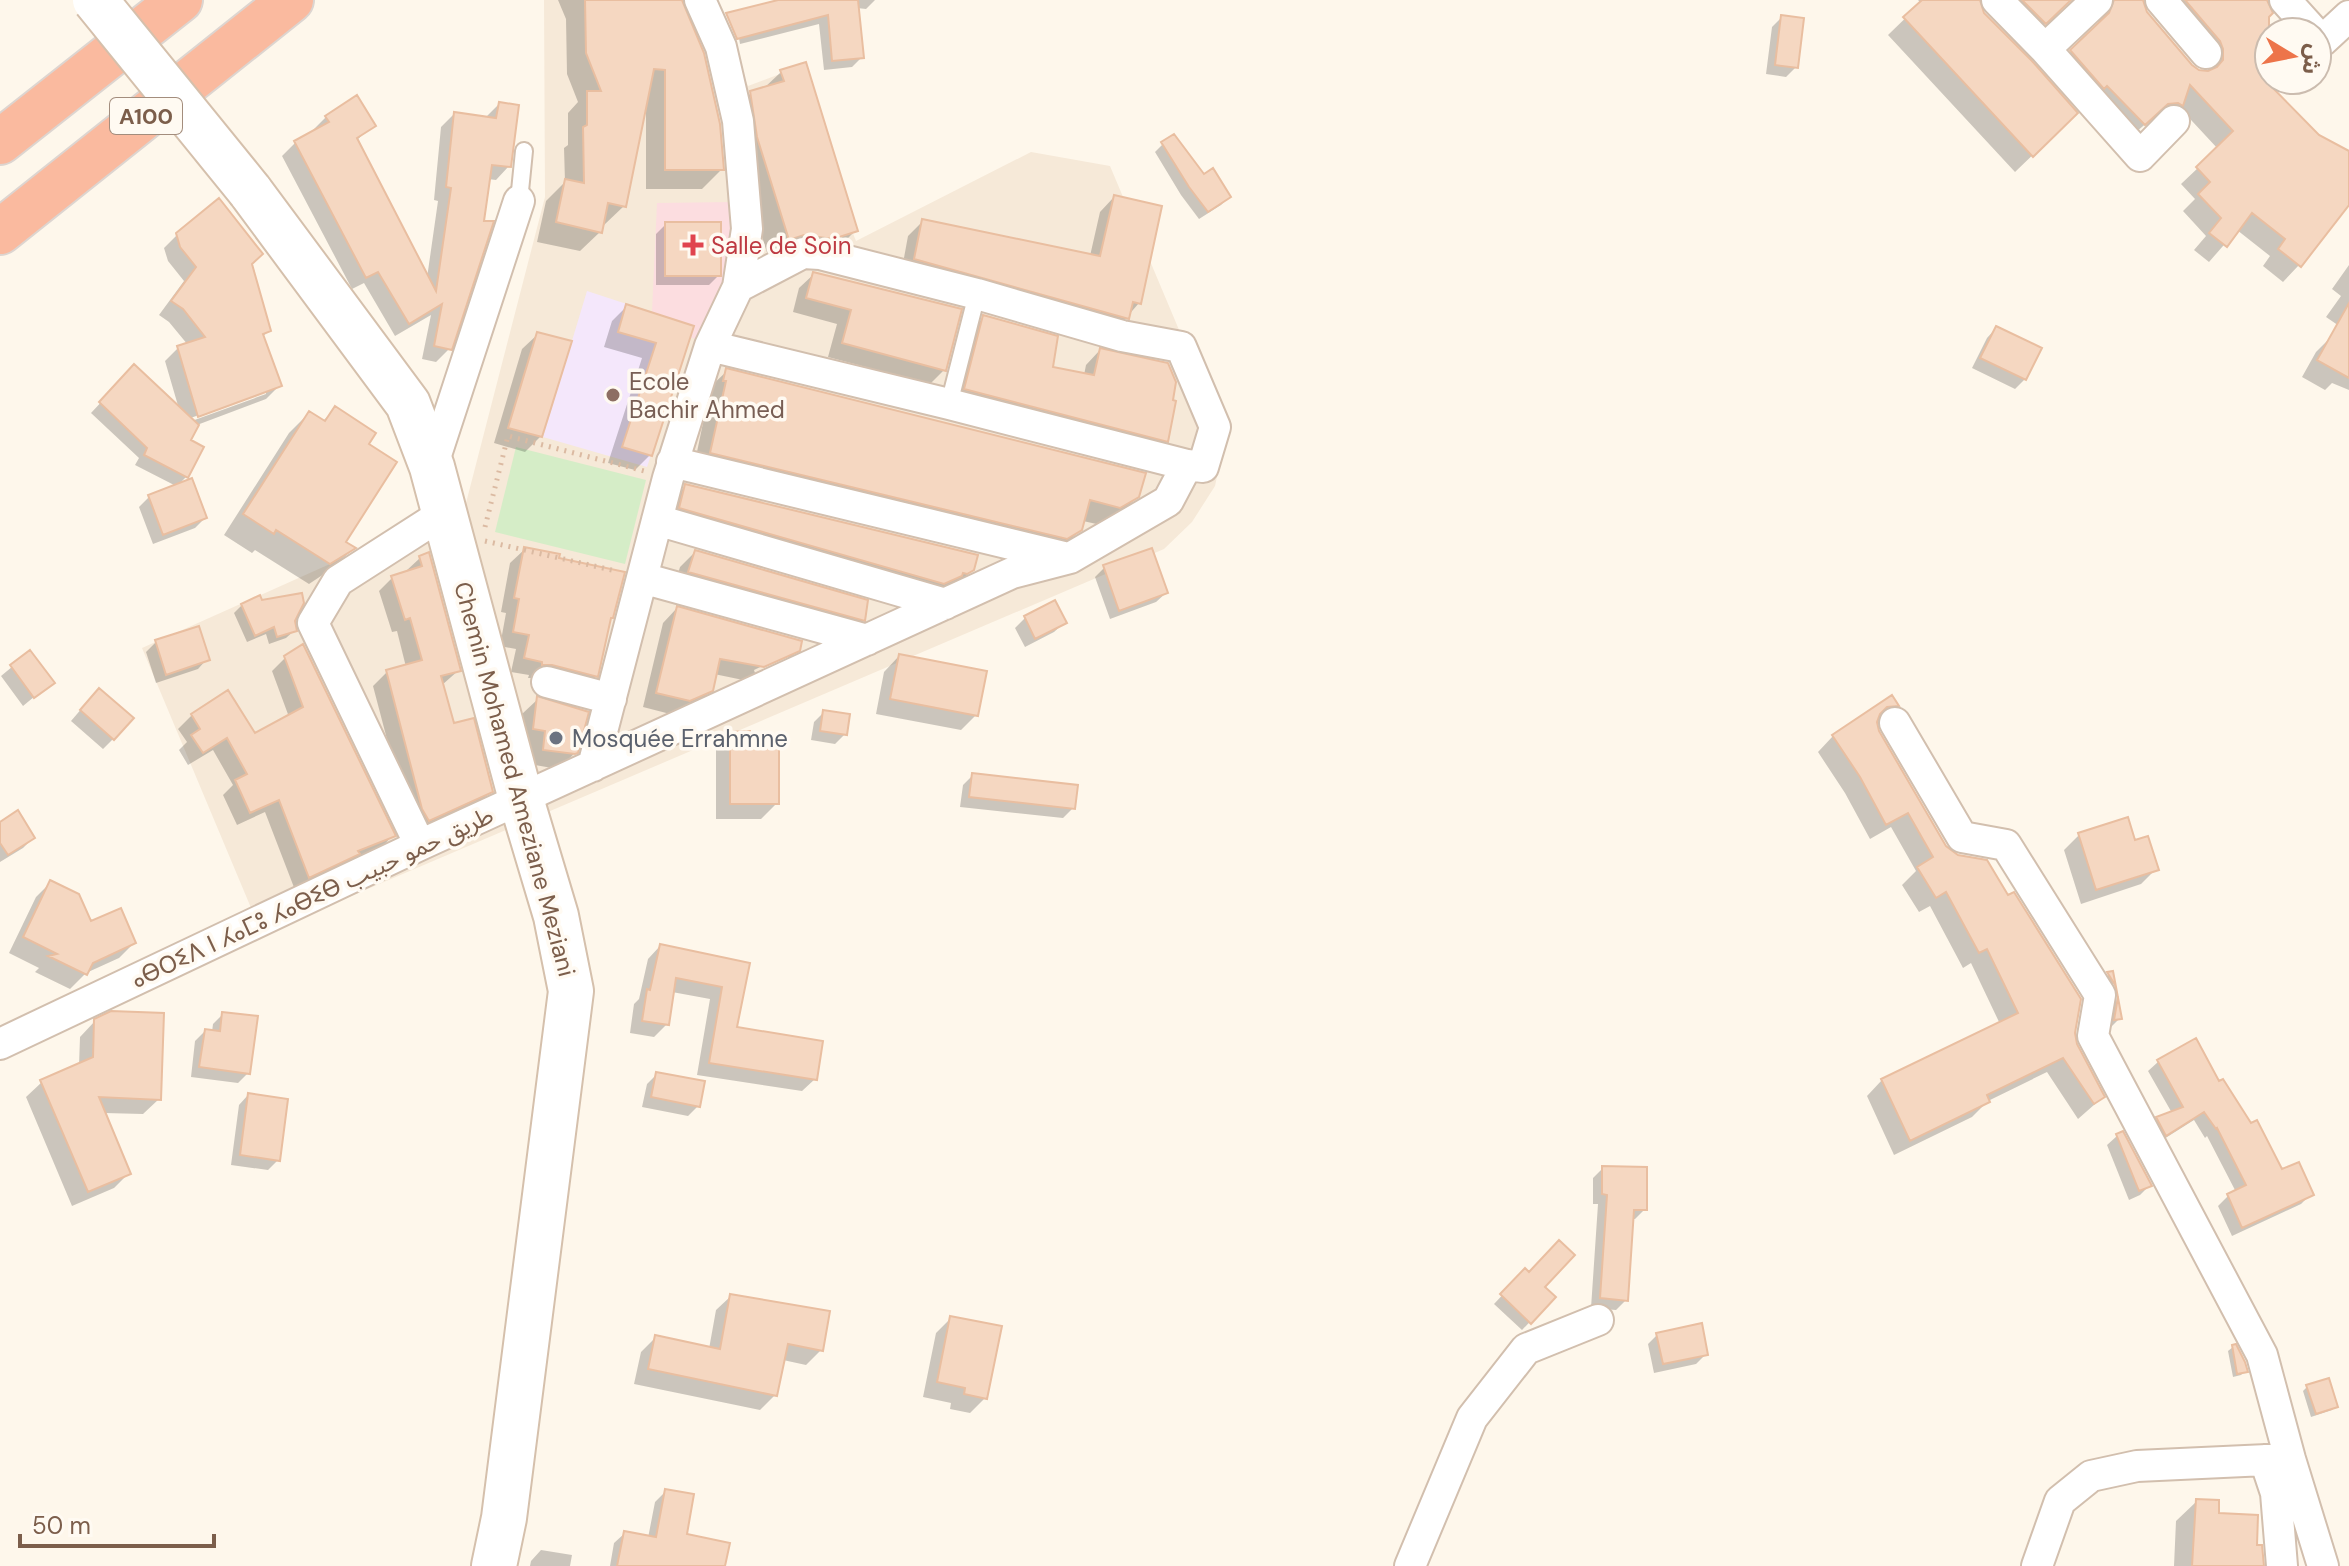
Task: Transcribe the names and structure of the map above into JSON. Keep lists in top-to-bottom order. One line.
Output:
{"streets":{"highway":["A100"],"main road":["Chemin Mohamed Ameziane Meziani"],"street":["ⴰⴱⵔⵉⴷ ⵏ ⵃⴰⵎⵓ ⵃⴰⴱⵉⴱ طريق حمو حبيب"]},"crossings":[["Chemin Mohamed Ameziane Meziani","ⴰⴱⵔⵉⴷ ⵏ ⵃⴰⵎⵓ ⵃⴰⴱⵉⴱ طريق حمو حبيب"]],"places":{"health":["Salle de Soin"],"other":["Ecole Bachir Ahmed","Mosquée Errahmne"]},"scale_bar":"50 m","north":"right"}
